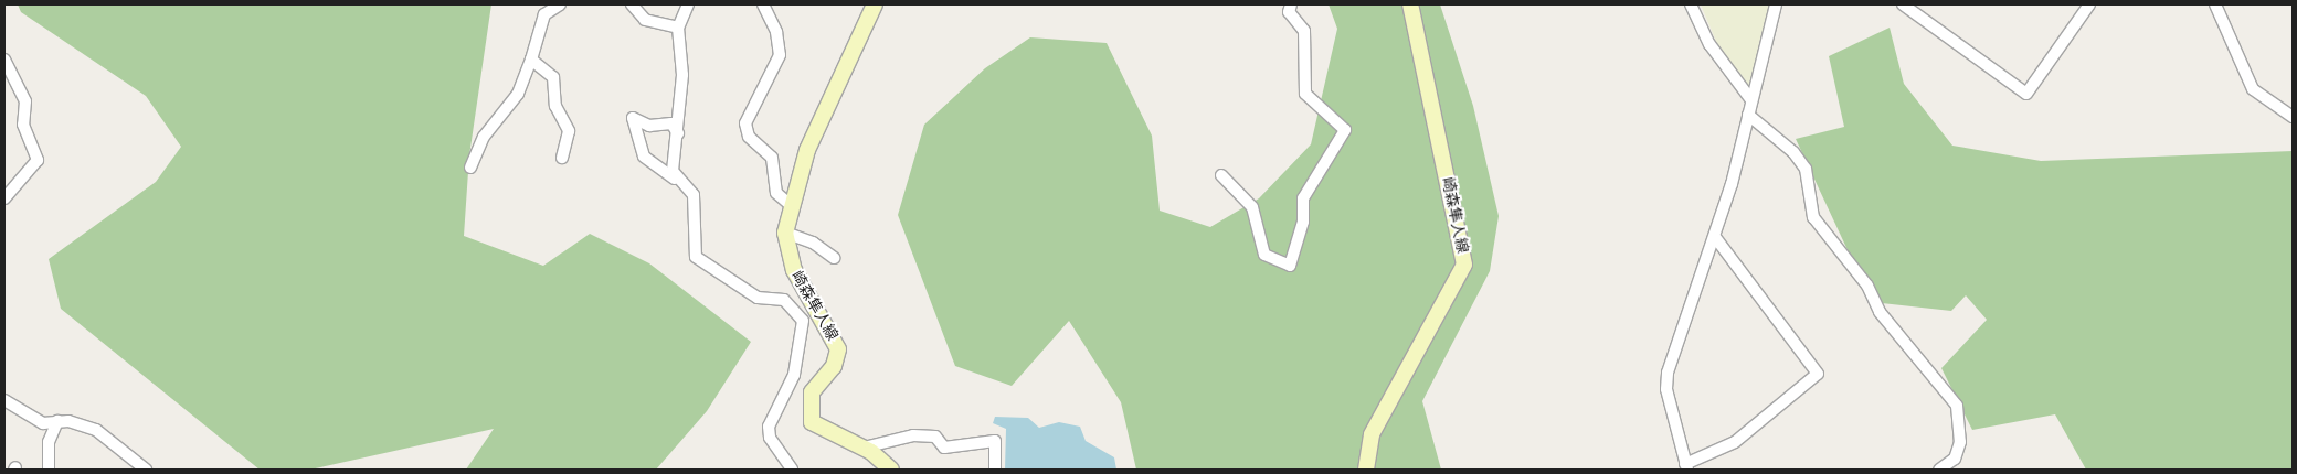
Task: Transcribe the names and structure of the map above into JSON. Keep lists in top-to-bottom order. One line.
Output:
{"streets":{"main road":["崎森隼人線"]}}
